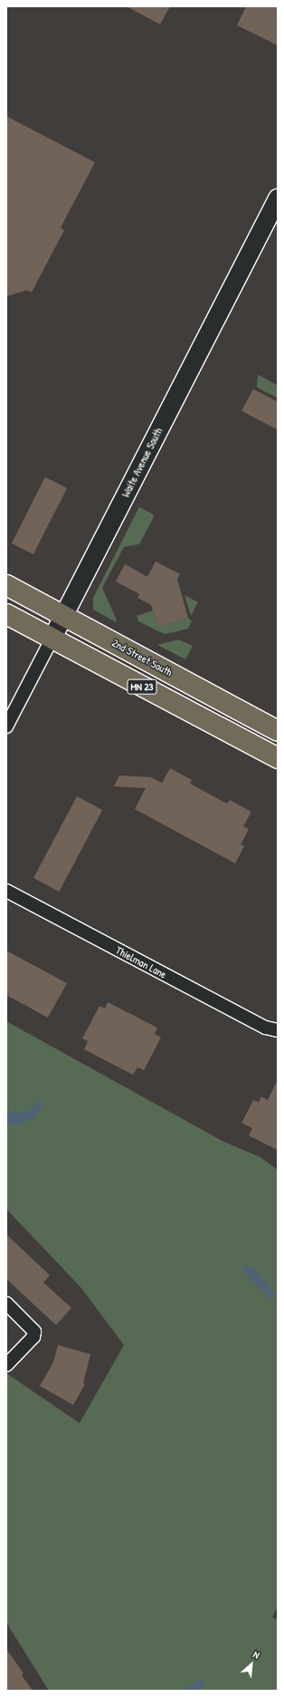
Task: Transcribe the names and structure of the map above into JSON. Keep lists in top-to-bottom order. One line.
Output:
{"streets":{"highway":["2nd Street South","MN 23"],"street":["Waite Avenue South","Thielman Lane"]},"crossings":[["Waite Avenue South","2nd Street South"],["Waite Avenue South","MN 23"]],"north":"top right"}
